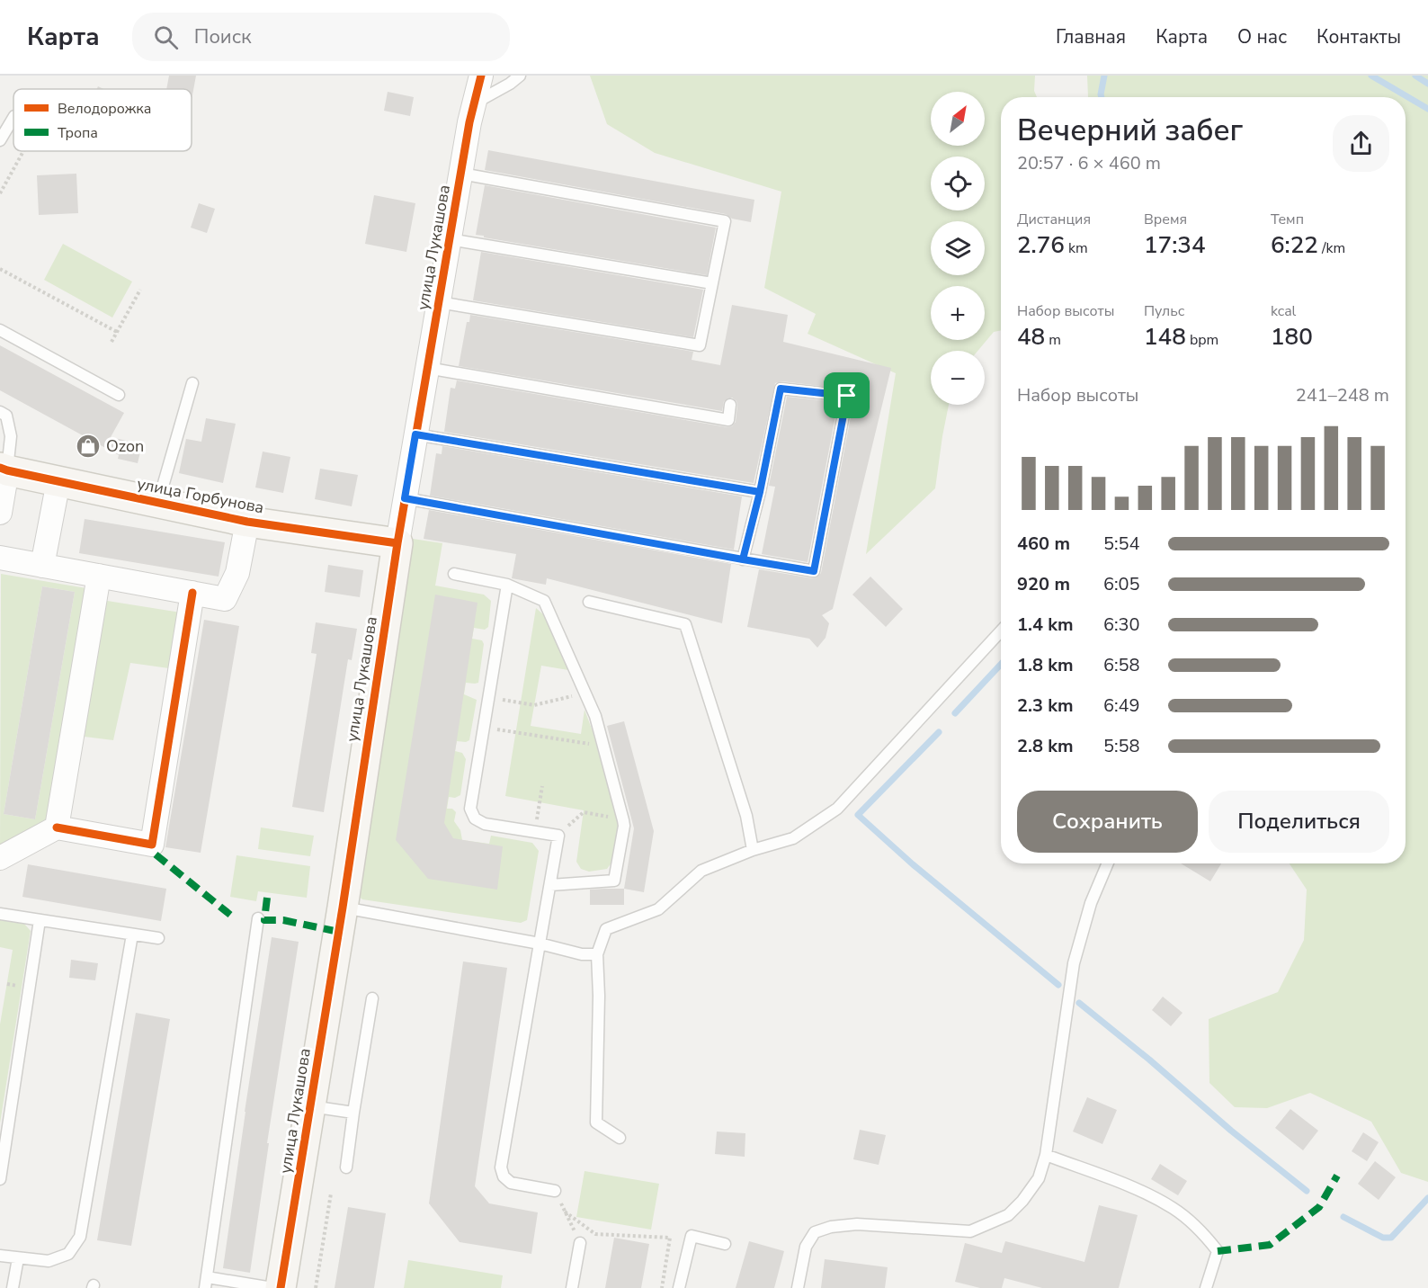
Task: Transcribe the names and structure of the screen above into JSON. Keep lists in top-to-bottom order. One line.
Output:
{"streets":{"street":["улица Лукашова","улица Горбунова"]},"crossings":[["улица Лукашова","улица Горбунова"]],"places":{"shop":["Ozon"]},"legend":["Велодорожка","Тропа"],"north":"top right","page":{"header":"Карта","search":"Поиск","nav":["Главная","Карта","О нас","Контакты"],"map_buttons":["+","−"],"heading":["Вечерний забег","20:57 · 6 × 460 m"],"stats":[["Дистанция","2.76 km"],["Время","17:34"],["Темп","6:22 /km"],["Набор высоты","48 m"],["Пульс","148 bpm"],["kcal","180"]],"chart":["Набор высоты","241–248 m"],"list":[{"name":"460 m","note":"5:54"},{"name":"920 m","note":"6:05"},{"name":"1.4 km","note":"6:30"},{"name":"1.8 km","note":"6:58"},{"name":"2.3 km","note":"6:49"},{"name":"2.8 km","note":"5:58"}],"buttons":["Сохранить","Поделиться"]}}
